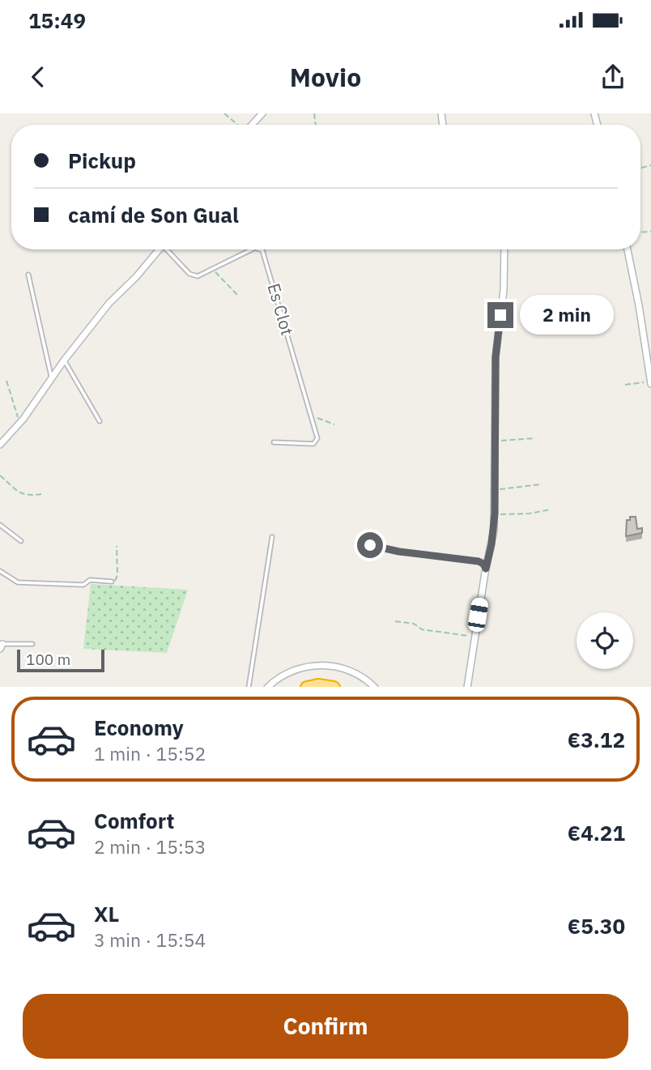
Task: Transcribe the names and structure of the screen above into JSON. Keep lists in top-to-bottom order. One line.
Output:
{"streets":{"lane":["Es Clot"]},"scale_bar":"100 m","page":{"status":"15:49","header":"Movio","banner":["Pickup","camí de Son Gual"],"bubble":"2 min","scale":"100 m","list":[{"name":"Economy","note":"1 min · 15:52","value":"€3.12"},{"name":"Comfort","note":"2 min · 15:53","value":"€4.21"},{"name":"XL","note":"3 min · 15:54","value":"€5.30"}],"buttons":"Confirm"}}
